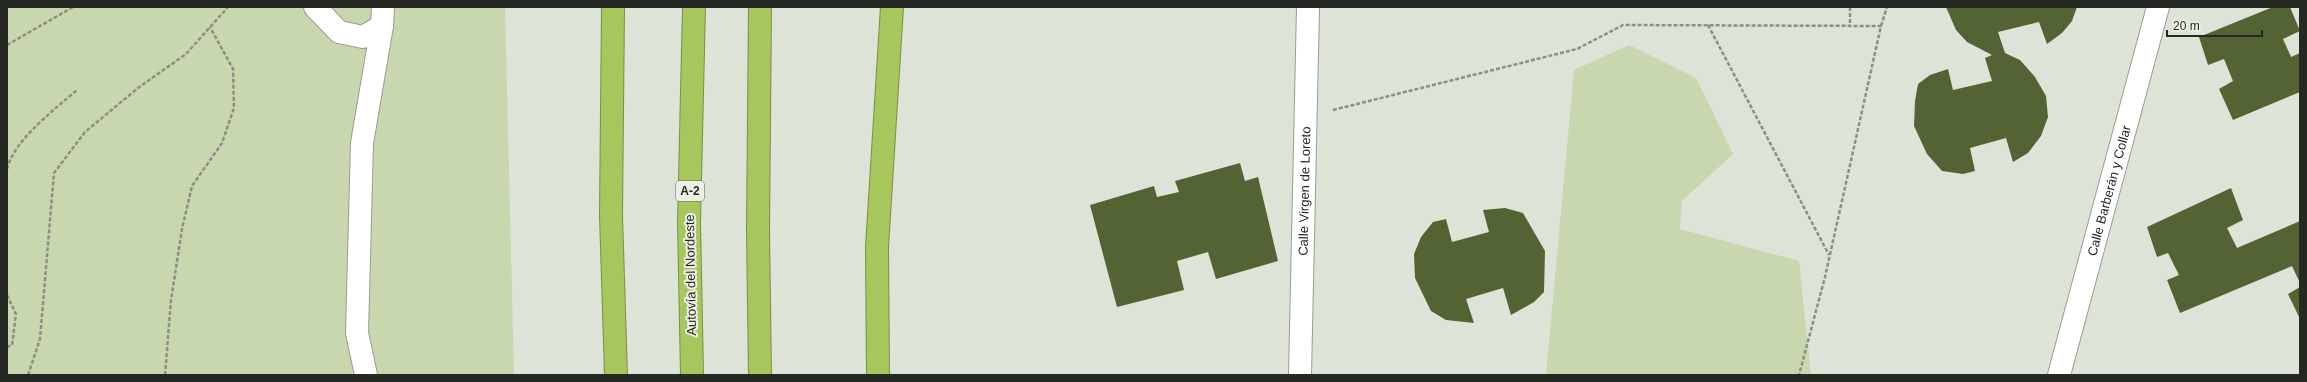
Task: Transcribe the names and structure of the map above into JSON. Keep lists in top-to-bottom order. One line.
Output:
{"streets":{"highway":["A-2","Autovía del Nordeste"],"street":["Calle Virgen de Loreto","Calle Barberán y Collar"]},"scale_bar":"20 m"}
